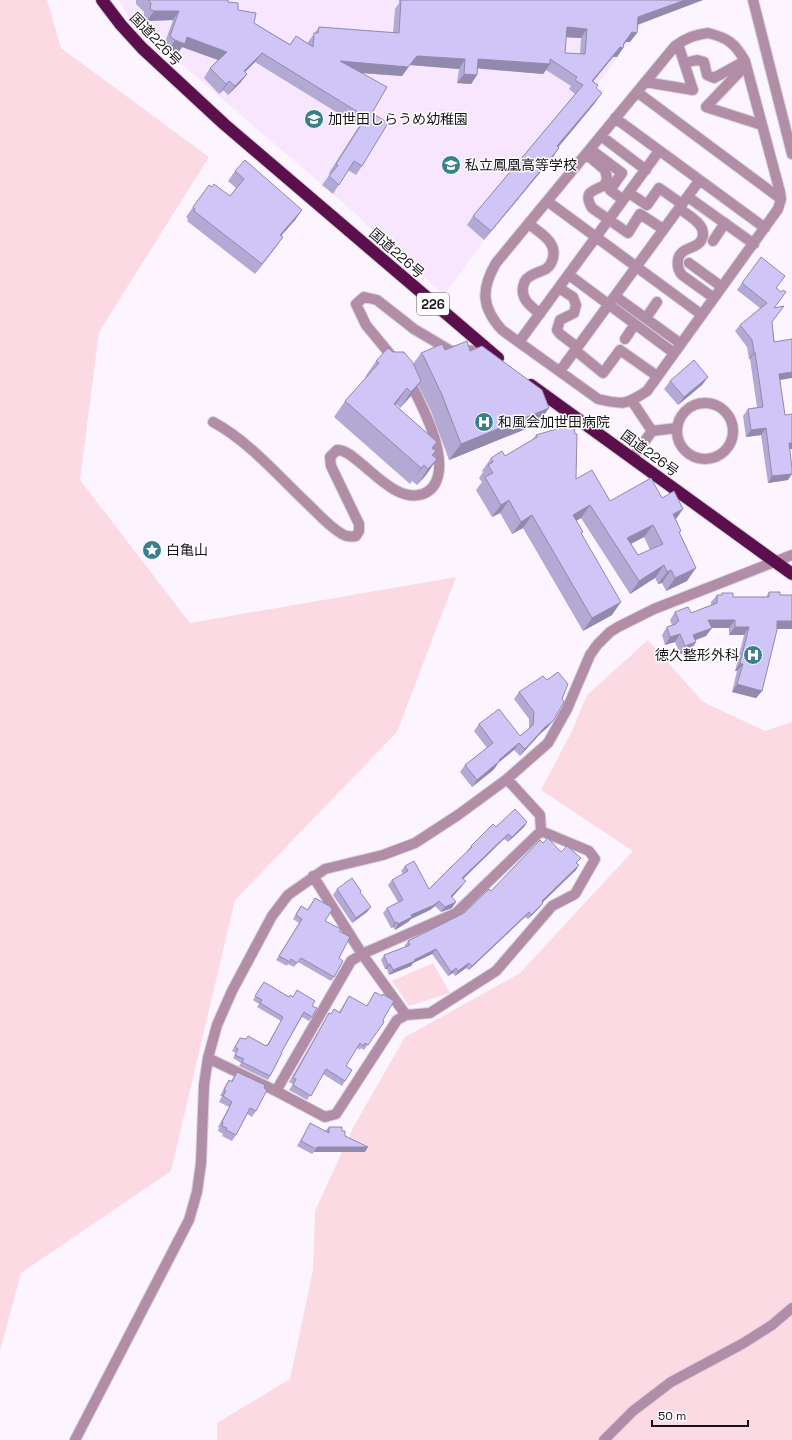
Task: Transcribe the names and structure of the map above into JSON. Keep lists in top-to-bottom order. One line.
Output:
{"streets":{"highway":["国道226号","226"]},"places":{"school or university":["加世田しらうめ幼稚園","私立鳳凰高等学校"],"hospital":["和風会加世田病院","徳久整形外科"],"place":["白亀山"]},"scale_bar":"50 m"}
